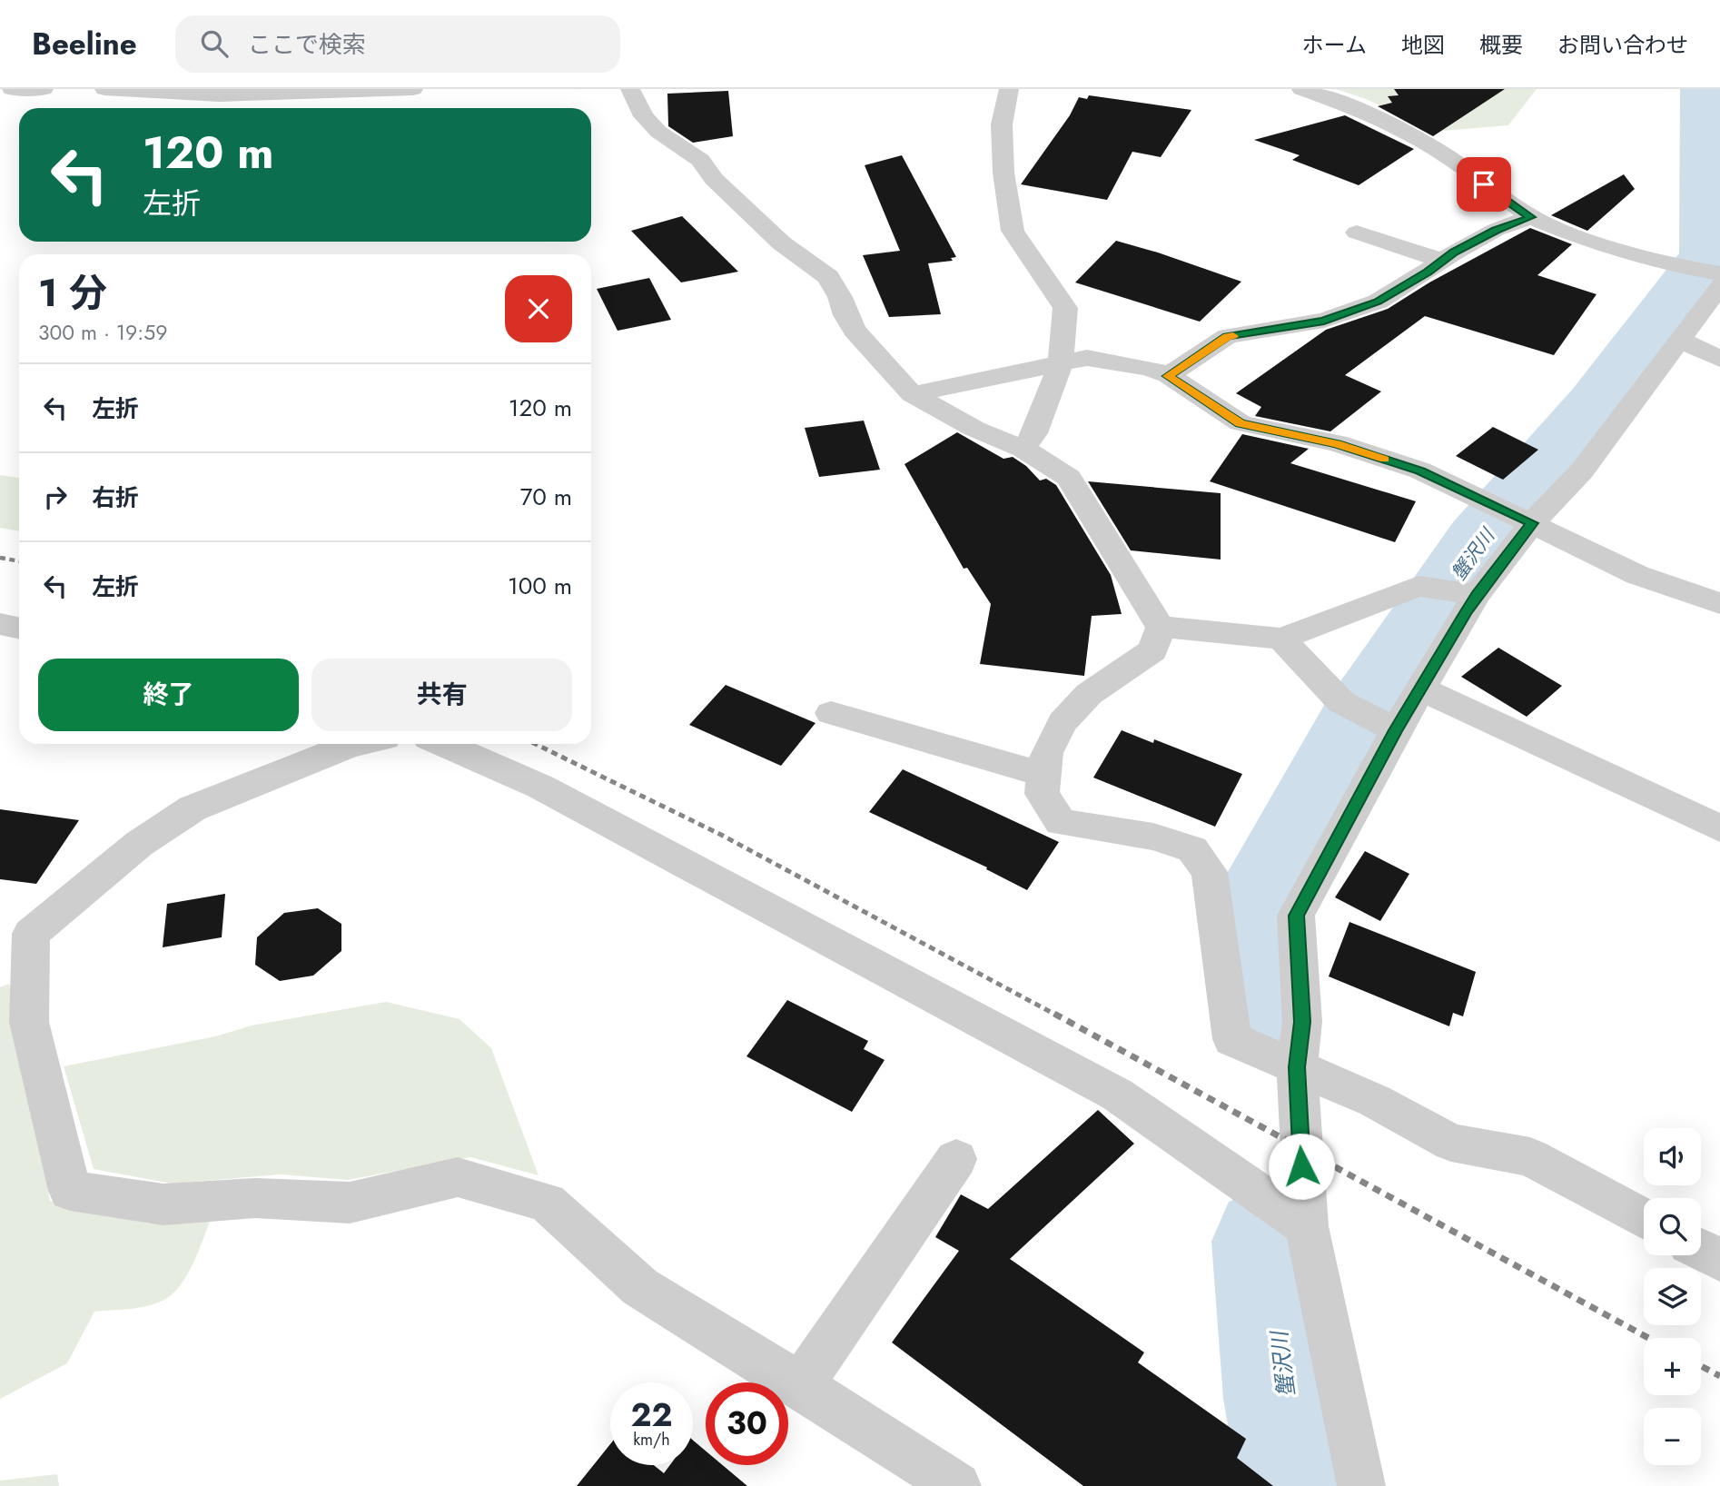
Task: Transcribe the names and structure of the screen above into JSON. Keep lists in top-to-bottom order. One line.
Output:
{"water":["蟹沢川"],"page":{"header":"Beeline","search":"ここで検索","nav":["ホーム","地図","概要","お問い合わせ"],"turn":["120 m","左折"],"heading":["1 分","300 m · 19:59"],"list":[{"name":"左折","value":"120 m"},{"name":"右折","value":"70 m"},{"name":"左折","value":"100 m"}],"buttons":["終了","共有"],"map_buttons":["+","−"],"speed":"22 km/h","limit":"30"}}
